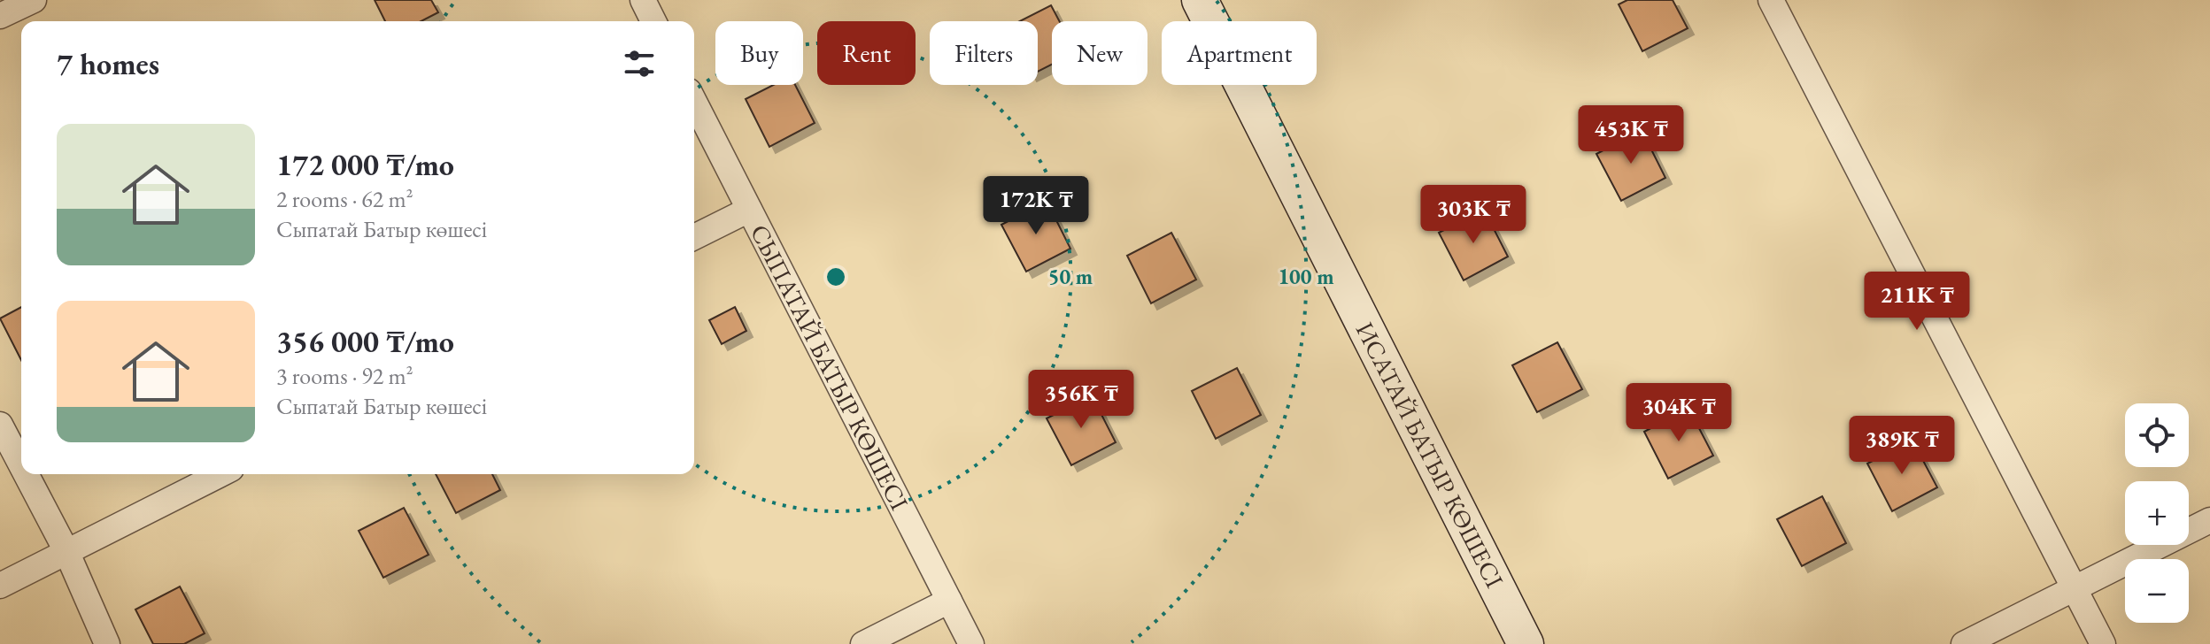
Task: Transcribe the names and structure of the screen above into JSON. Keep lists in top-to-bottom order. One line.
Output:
{"streets":{"street":["СЫПАТАЙ БАТЫР КӨШЕСІ","ИСАТАЙ БАТЫР КӨШЕСІ"]},"page":{"chip":["Buy","Rent","Filters","New","Apartment"],"heading":"7 homes","price":["453K ₸","172K ₸","303K ₸","211K ₸","356K ₸","304K ₸","389K ₸"],"list":[{"name":"172 000 ₸/mo","note":"2 rooms · 62 m² · Сыпатай Батыр көшесі"},{"name":"356 000 ₸/mo","note":"3 rooms · 92 m² · Сыпатай Батыр көшесі"}],"map_buttons":["+","−"]},"rings":["50 m","100 m"]}
